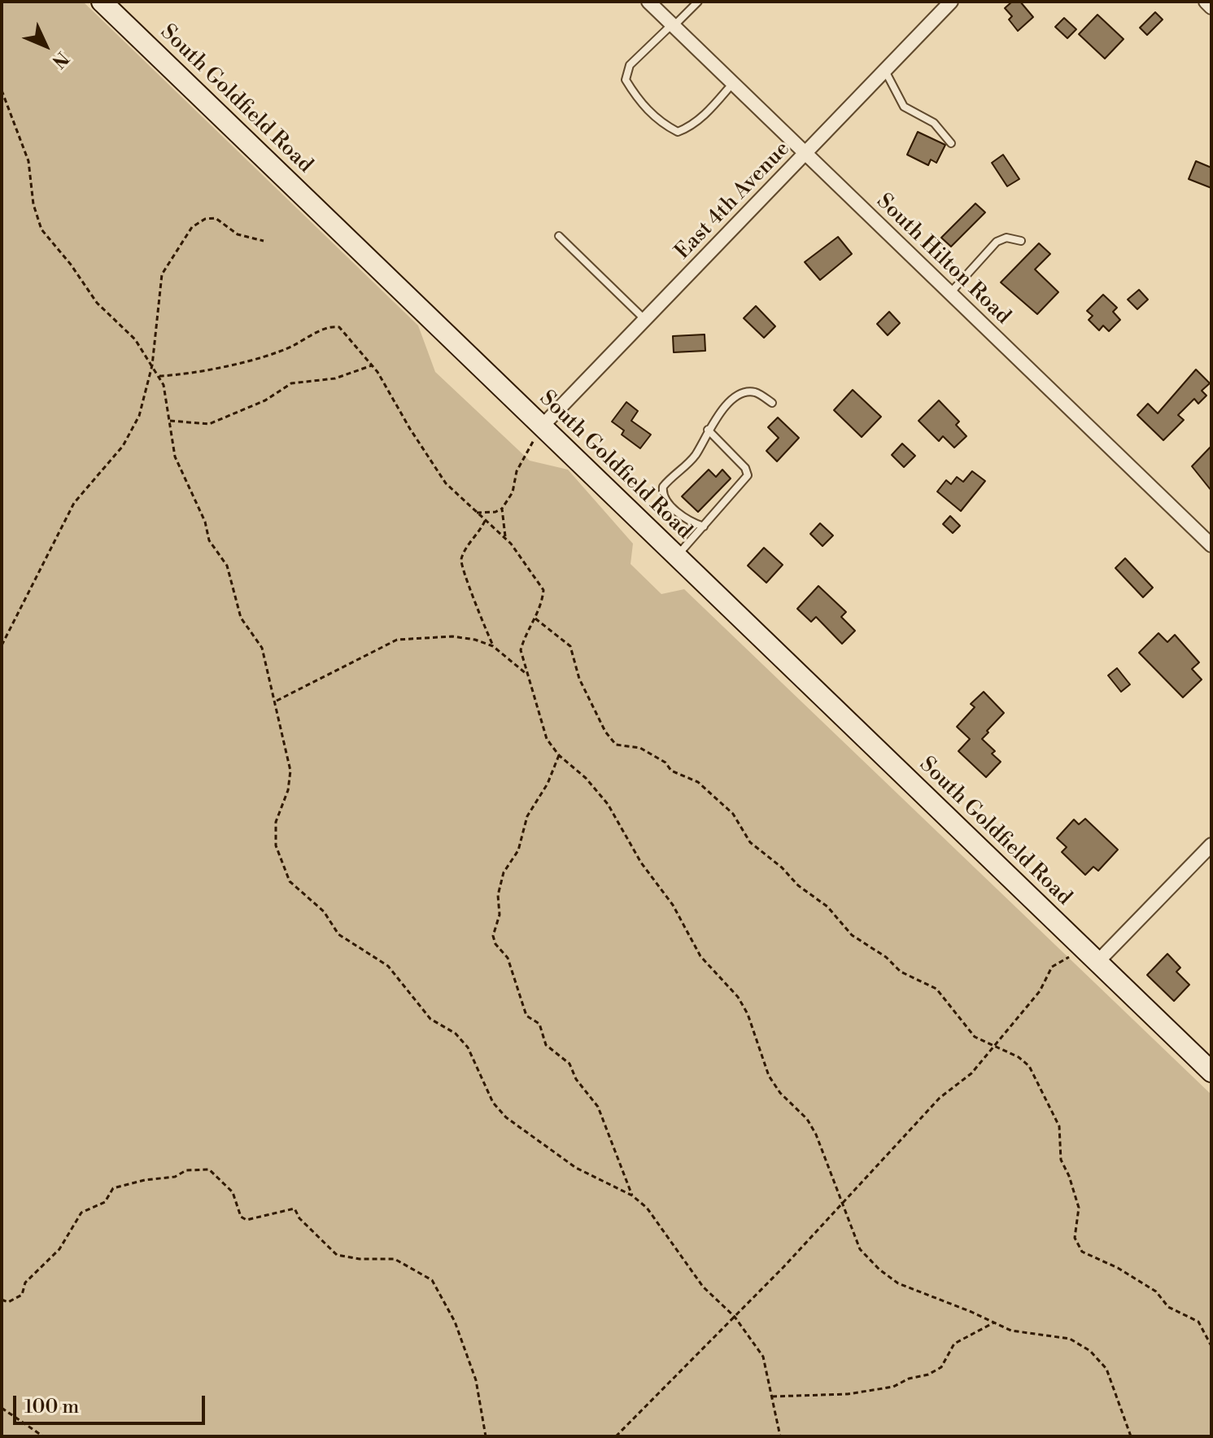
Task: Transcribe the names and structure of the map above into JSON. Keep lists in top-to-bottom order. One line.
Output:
{"streets":{"main road":["South Goldfield Road"],"street":["East 4th Avenue","South Hilton Road"]},"crossings":[["South Goldfield Road","East 4th Avenue"],["East 4th Avenue","South Hilton Road"]],"scale_bar":"100 m","north":"bottom right"}
